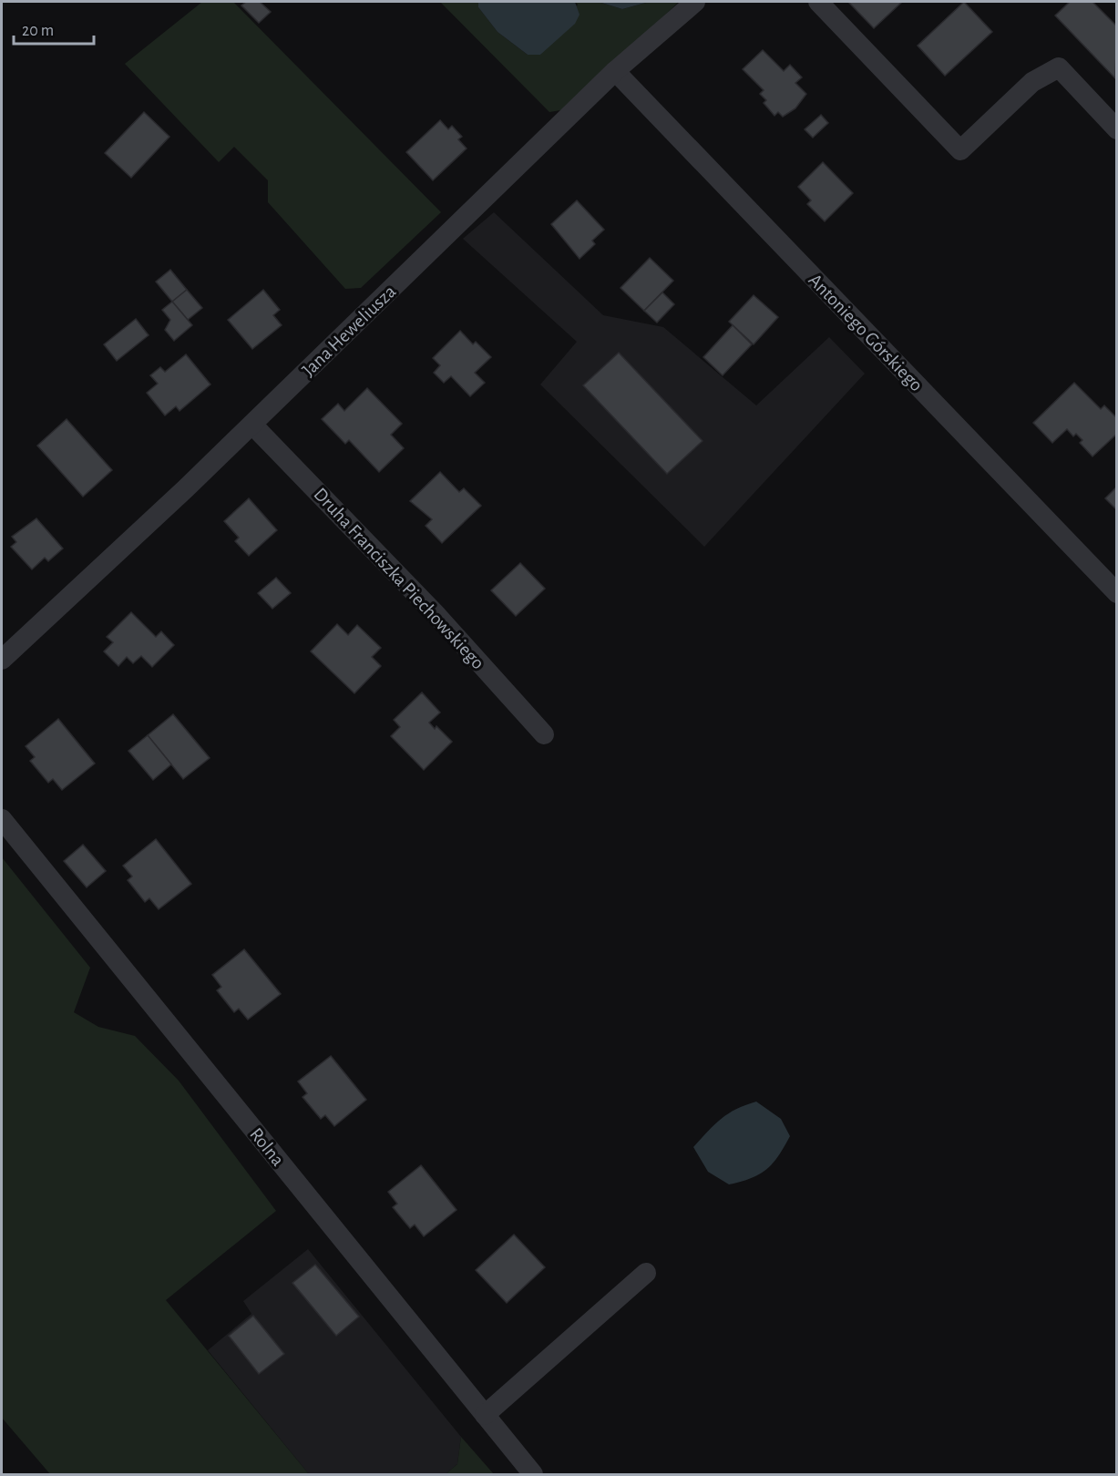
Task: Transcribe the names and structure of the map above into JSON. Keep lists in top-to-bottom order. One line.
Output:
{"streets":{"street":["Jana Heweliusza","Antoniego Górskiego","Druha Franciszka Piechowskiego","Rolna"]},"crossings":[["Jana Heweliusza","Antoniego Górskiego"],["Jana Heweliusza","Druha Franciszka Piechowskiego"]],"scale_bar":"20 m"}
